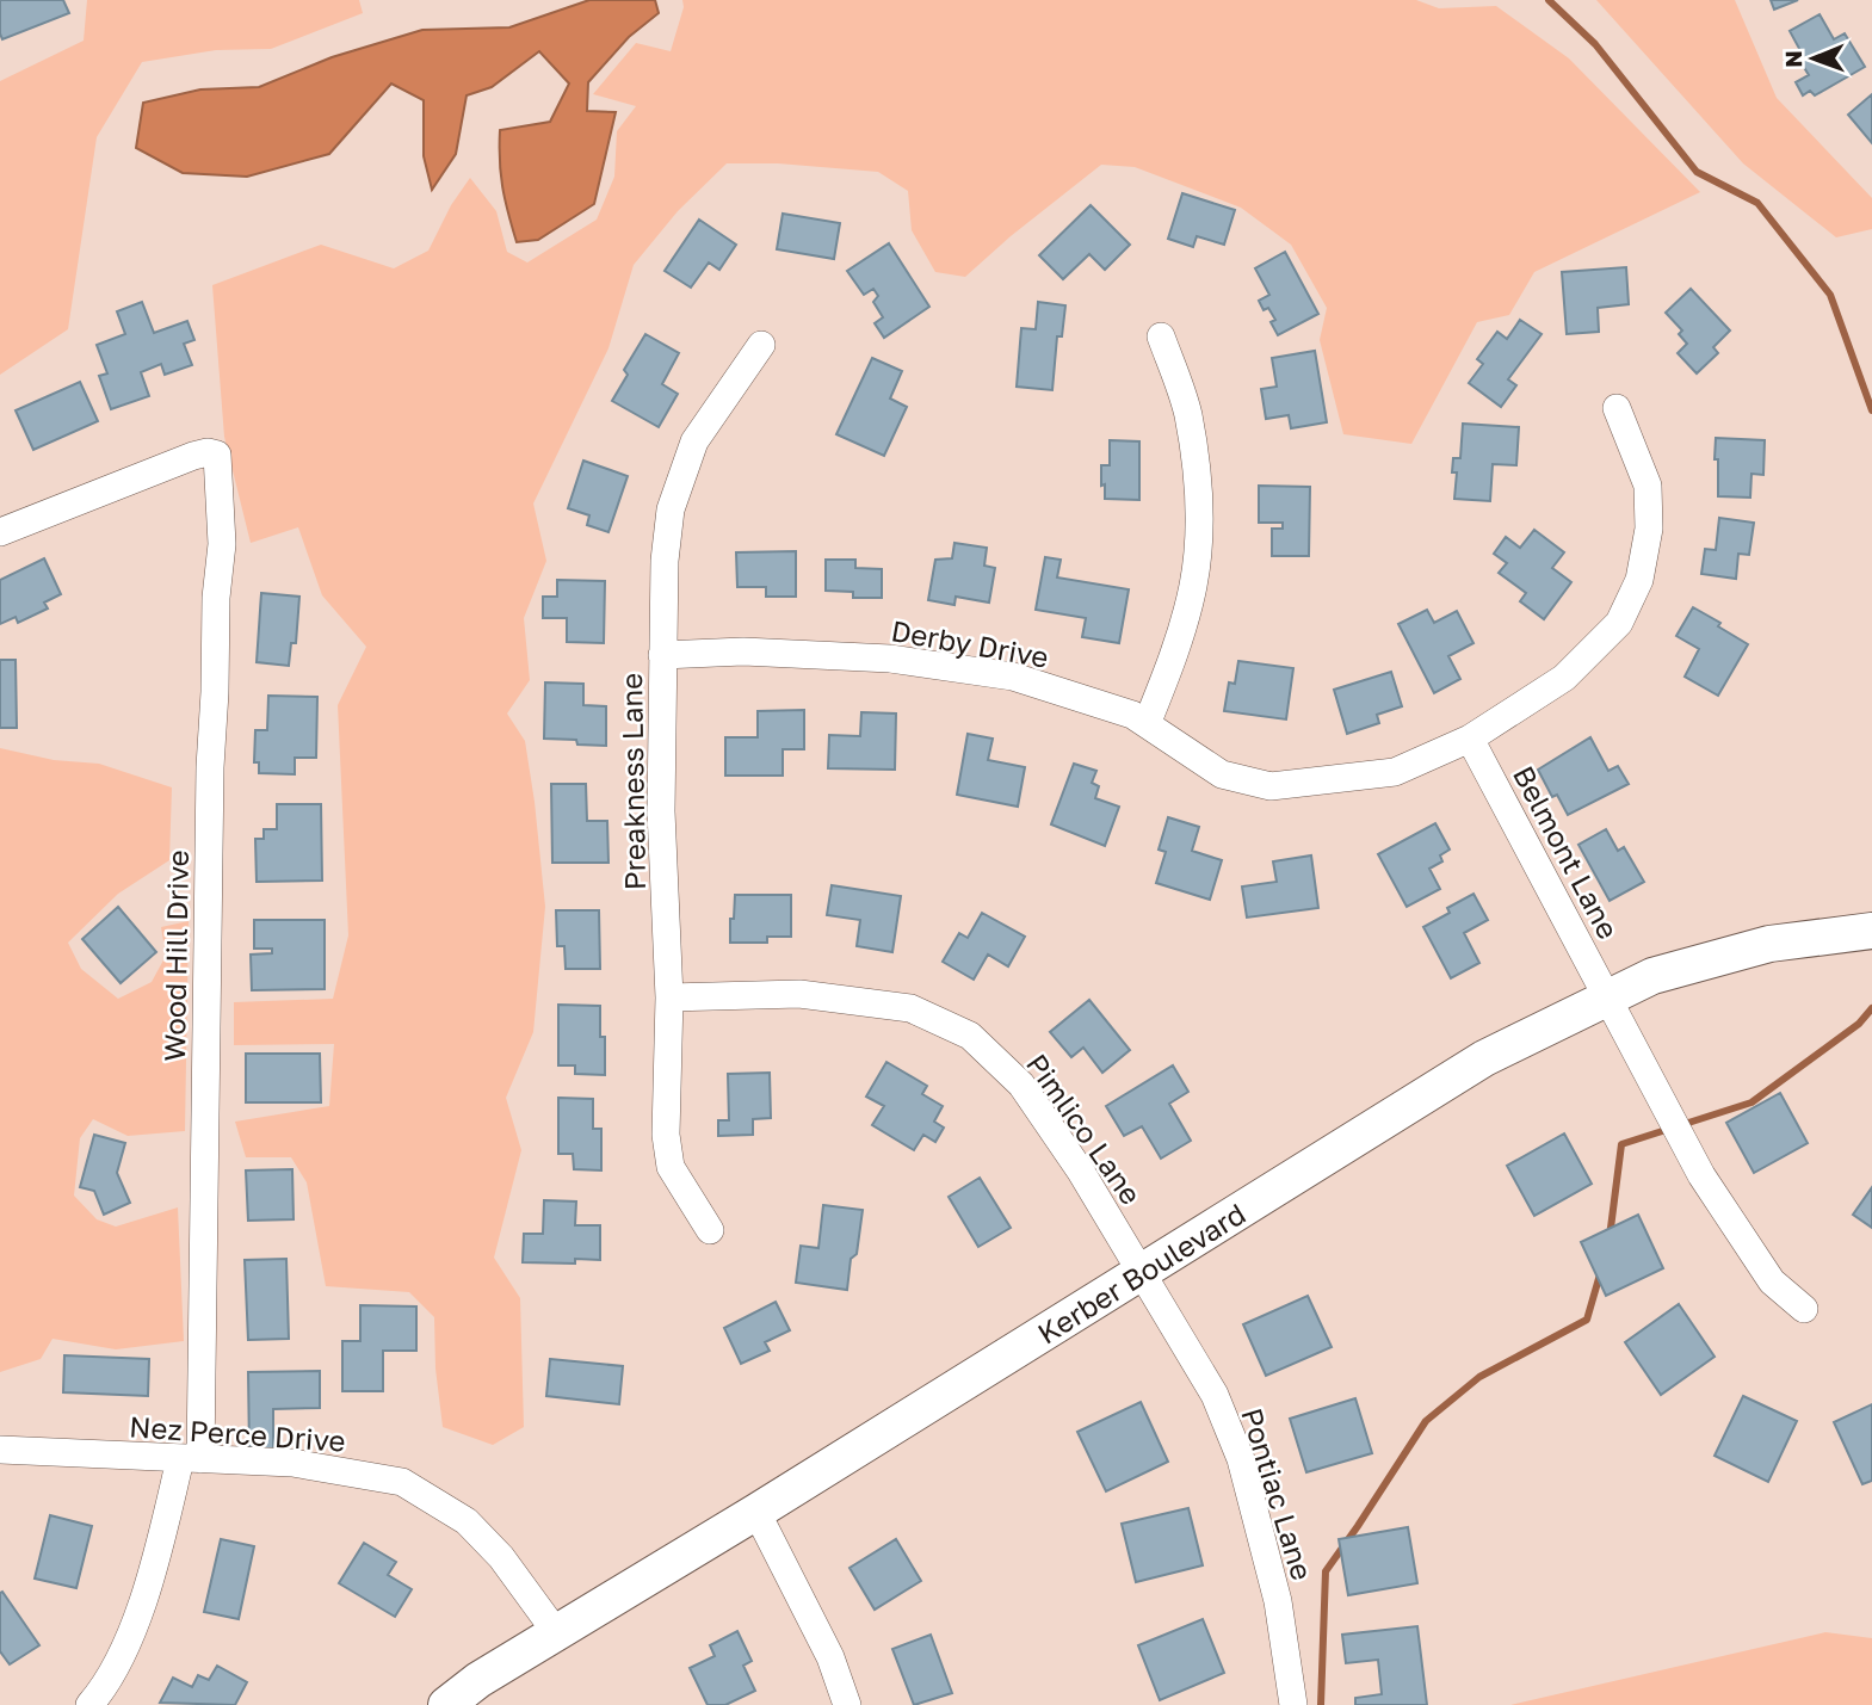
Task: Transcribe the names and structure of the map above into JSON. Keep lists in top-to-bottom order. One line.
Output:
{"streets":{"street":["Derby Drive","Preakness Lane","Belmont Lane","Wood Hill Drive","Pimlico Lane","Kerber Boulevard","Nez Perce Drive","Pontiac Lane"]},"crossings":[["Derby Drive","Preakness Lane"],["Derby Drive","Belmont Lane"],["Preakness Lane","Pimlico Lane"],["Belmont Lane","Kerber Boulevard"],["Wood Hill Drive","Nez Perce Drive"],["Pimlico Lane","Kerber Boulevard"],["Pimlico Lane","Pontiac Lane"],["Kerber Boulevard","Nez Perce Drive"],["Kerber Boulevard","Pontiac Lane"]],"north":"left"}
